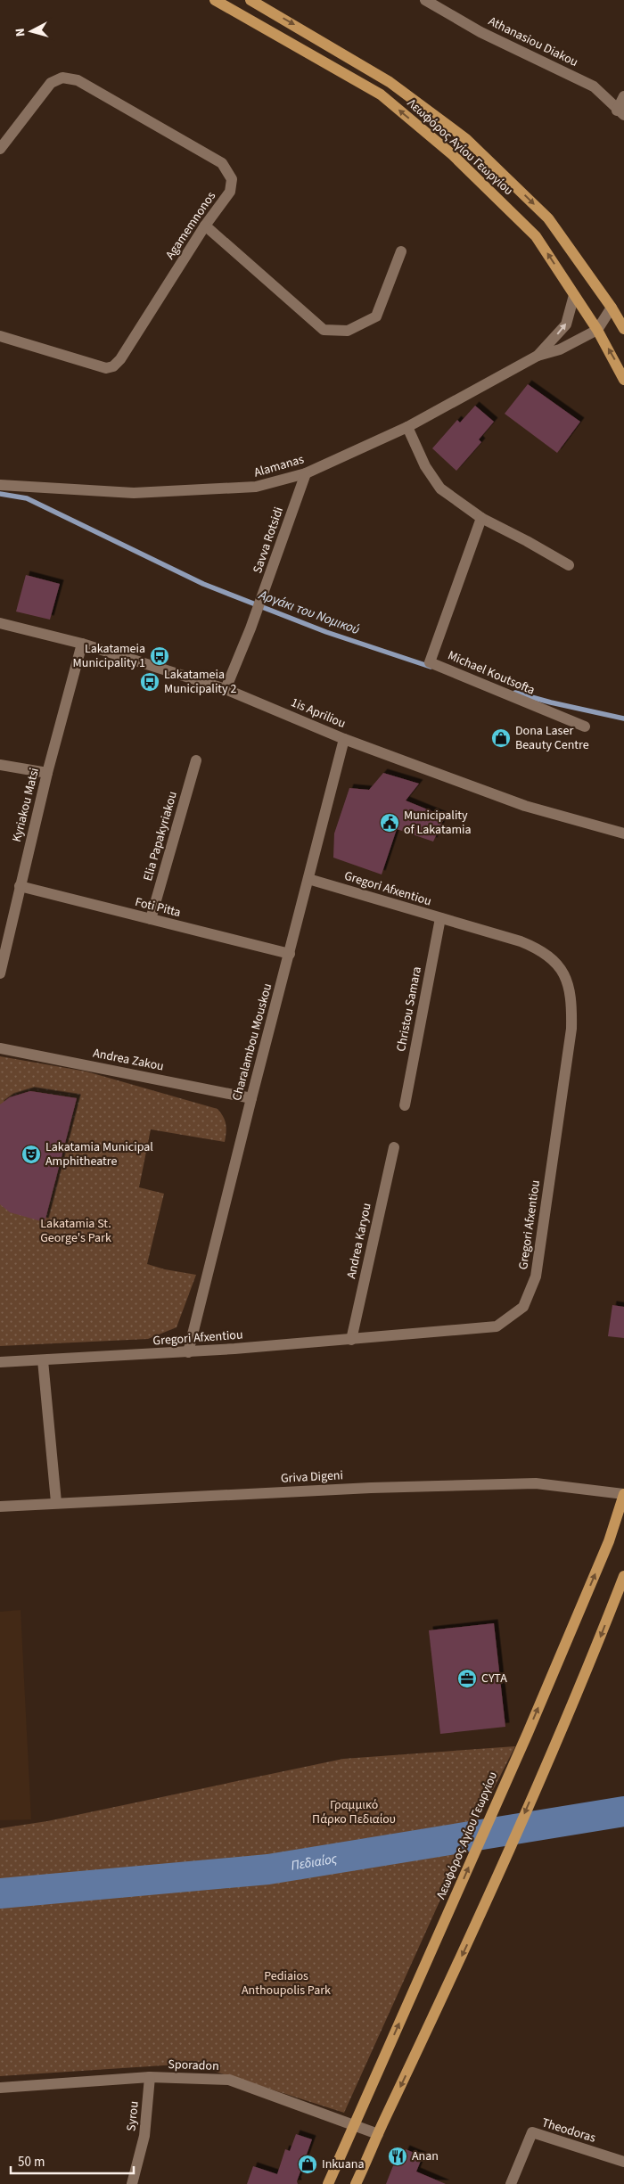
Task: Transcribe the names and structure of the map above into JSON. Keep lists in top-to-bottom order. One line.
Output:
{"streets":{"main road":["Λεωφόρος Αγίου Γεωργίου"],"street":["Athanasiou Diakou","Agamemnonos","Alamanas","Savva Rotsidi","Michael Koutsofta","1is Apriliou","Kyriakou Matsi","Elia Papakyriakou","Gregori Afxentiou","Foti Pitta","Christou Samara","Charalambou Mouskou","Andrea Zakou","Andrea Karyou","Griva Digeni","Sporadon","Syrou","Theodoras"]},"crossings":[["Λεωφόρος Αγίου Γεωργίου","Alamanas"],["Λεωφόρος Αγίου Γεωργίου","Griva Digeni"],["Λεωφόρος Αγίου Γεωργίου","Sporadon"],["Alamanas","Savva Rotsidi"],["Savva Rotsidi","1is Apriliou"],["1is Apriliou","Kyriakou Matsi"],["1is Apriliou","Charalambou Mouskou"],["Kyriakou Matsi","Foti Pitta"],["Elia Papakyriakou","Foti Pitta"],["Gregori Afxentiou","Christou Samara"],["Gregori Afxentiou","Charalambou Mouskou"],["Gregori Afxentiou","Andrea Karyou"],["Foti Pitta","Charalambou Mouskou"],["Charalambou Mouskou","Andrea Zakou"],["Sporadon","Syrou"]],"water":["Αργάκι του Νομικού","Πεδιαίος"],"parks":["Lakatamia St. George's Park","Γραμμικό Πάρκο Πεδιαίου","Pediaios Anthoupolis Park"],"places":{"bus stop":["Lakatameia Municipality 1","Lakatameia Municipality 2"],"shop":["Dona Laser Beauty Centre","Inkuana"],"public building":["Municipality of Lakatamia"],"theatre":["Lakatamia Municipal Amphitheatre"],"office":["CYTA"],"restaurant":["Anan"]},"scale_bar":"50 m","north":"left"}
